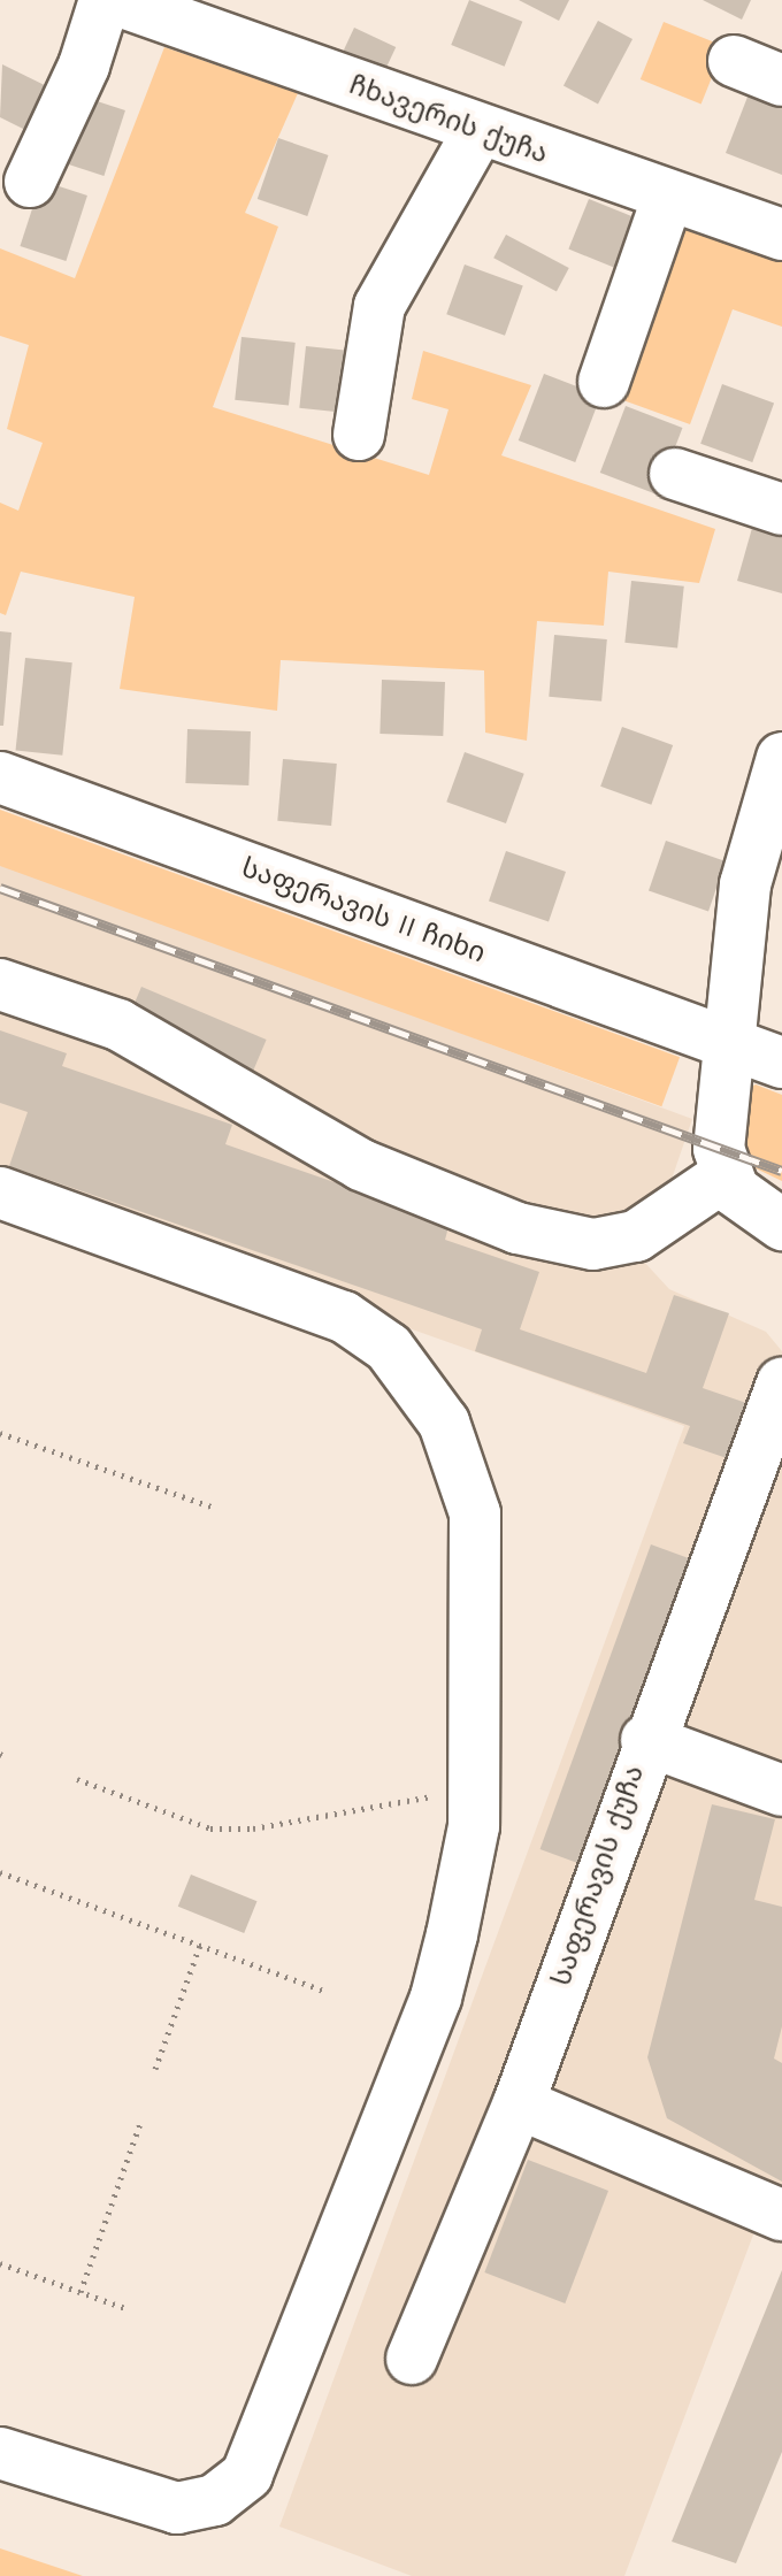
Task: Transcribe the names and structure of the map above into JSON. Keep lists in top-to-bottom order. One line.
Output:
{"streets":{"street":["ჩხავერის ქუჩა","საფერავის II ჩიხი","საფერავის ქუჩა"]}}
